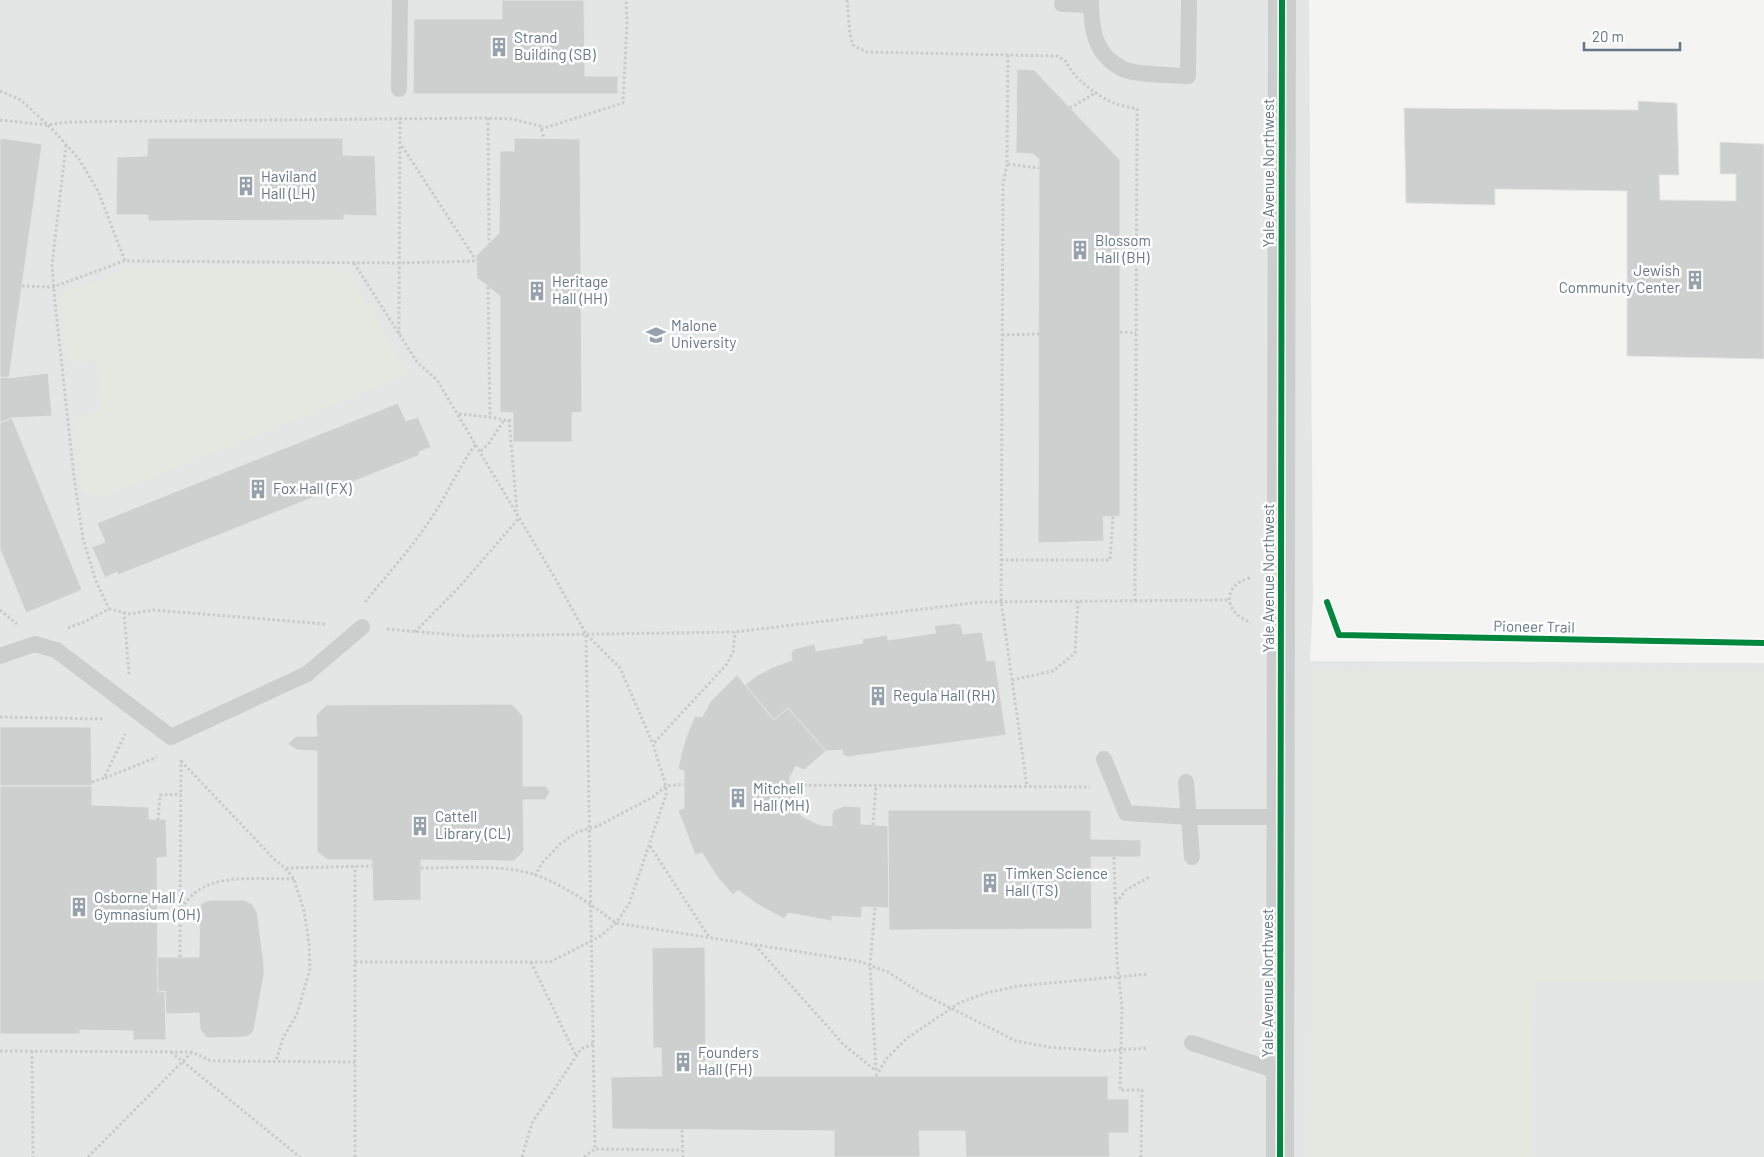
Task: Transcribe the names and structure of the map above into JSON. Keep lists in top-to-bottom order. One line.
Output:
{"streets":{"street":["Yale Avenue Northwest"],"cycle path":["Pioneer Trail"]},"places":{"building":["Strand Building (SB)","Haviland Hall (LH)","Blossom Hall (BH)","Jewish Community Center","Heritage Hall (HH)","Fox Hall (FX)","Regula Hall (RH)","Mitchell Hall (MH)","Cattell Library (CL)","Timken Science Hall (TS)","Osborne Hall / Gymnasium (OH)","Founders Hall (FH)"],"school or university":["Malone University"]},"scale_bar":"20 m"}
